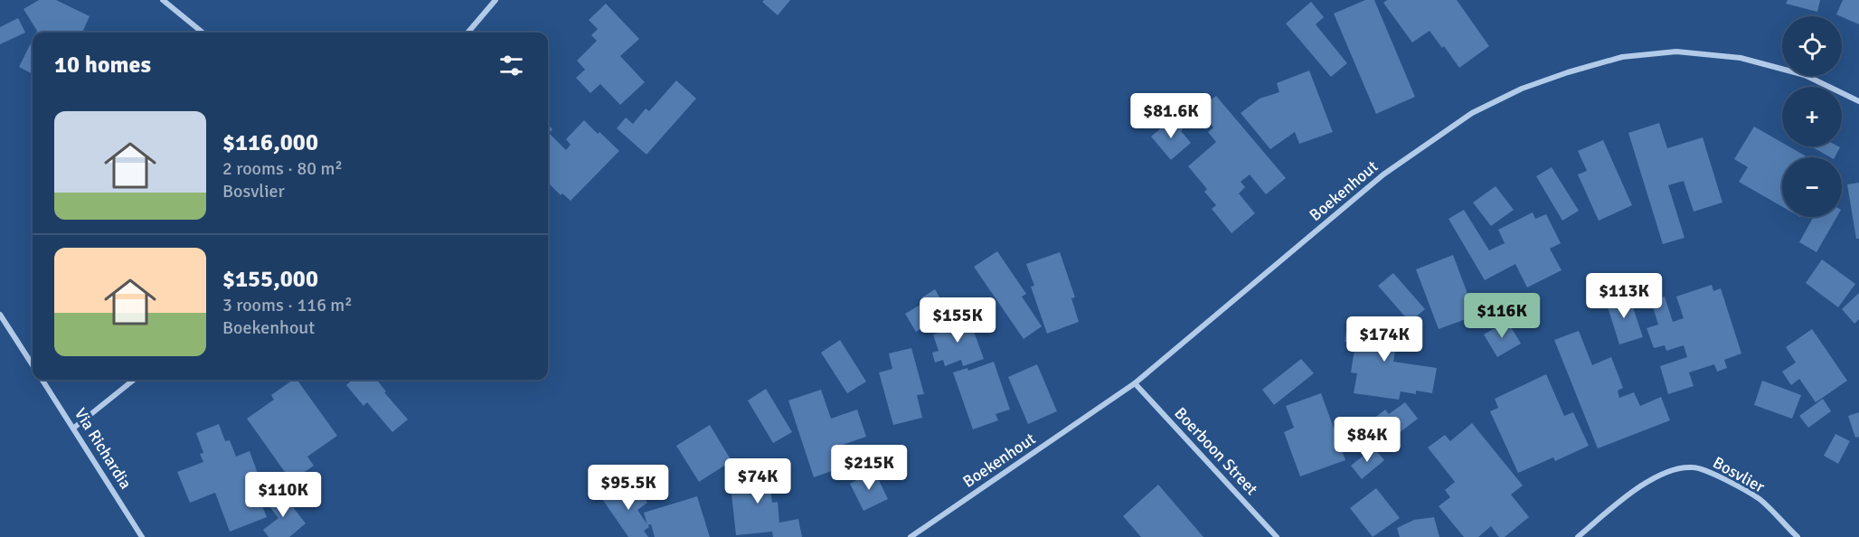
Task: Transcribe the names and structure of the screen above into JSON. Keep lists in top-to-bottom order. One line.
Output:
{"streets":{"street":["Boekenhout","Via Richardia","Boerboon Street","Bosvlier"]},"crossings":[["Boekenhout","Boerboon Street"]],"page":{"map_buttons":["+","−"],"heading":"10 homes","price":["$81.6K","$113K","$116K","$155K","$174K","$84K","$215K","$74K","$95.5K","$110K"],"list":[{"name":"$116,000","note":"2 rooms · 80 m² · Bosvlier"},{"name":"$155,000","note":"3 rooms · 116 m² · Boekenhout"}]}}
